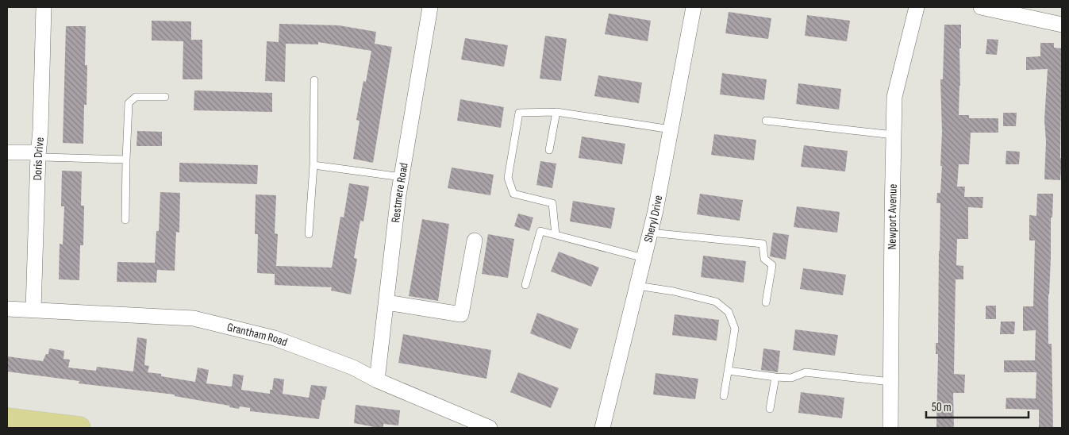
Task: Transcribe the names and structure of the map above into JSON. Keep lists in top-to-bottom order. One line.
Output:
{"streets":{"street":["Doris Drive","Restmere Road","Newport Avenue","Sheryl Drive","Grantham Road"]},"crossings":[["Doris Drive","Grantham Road"],["Restmere Road","Grantham Road"]],"scale_bar":"50 m"}
